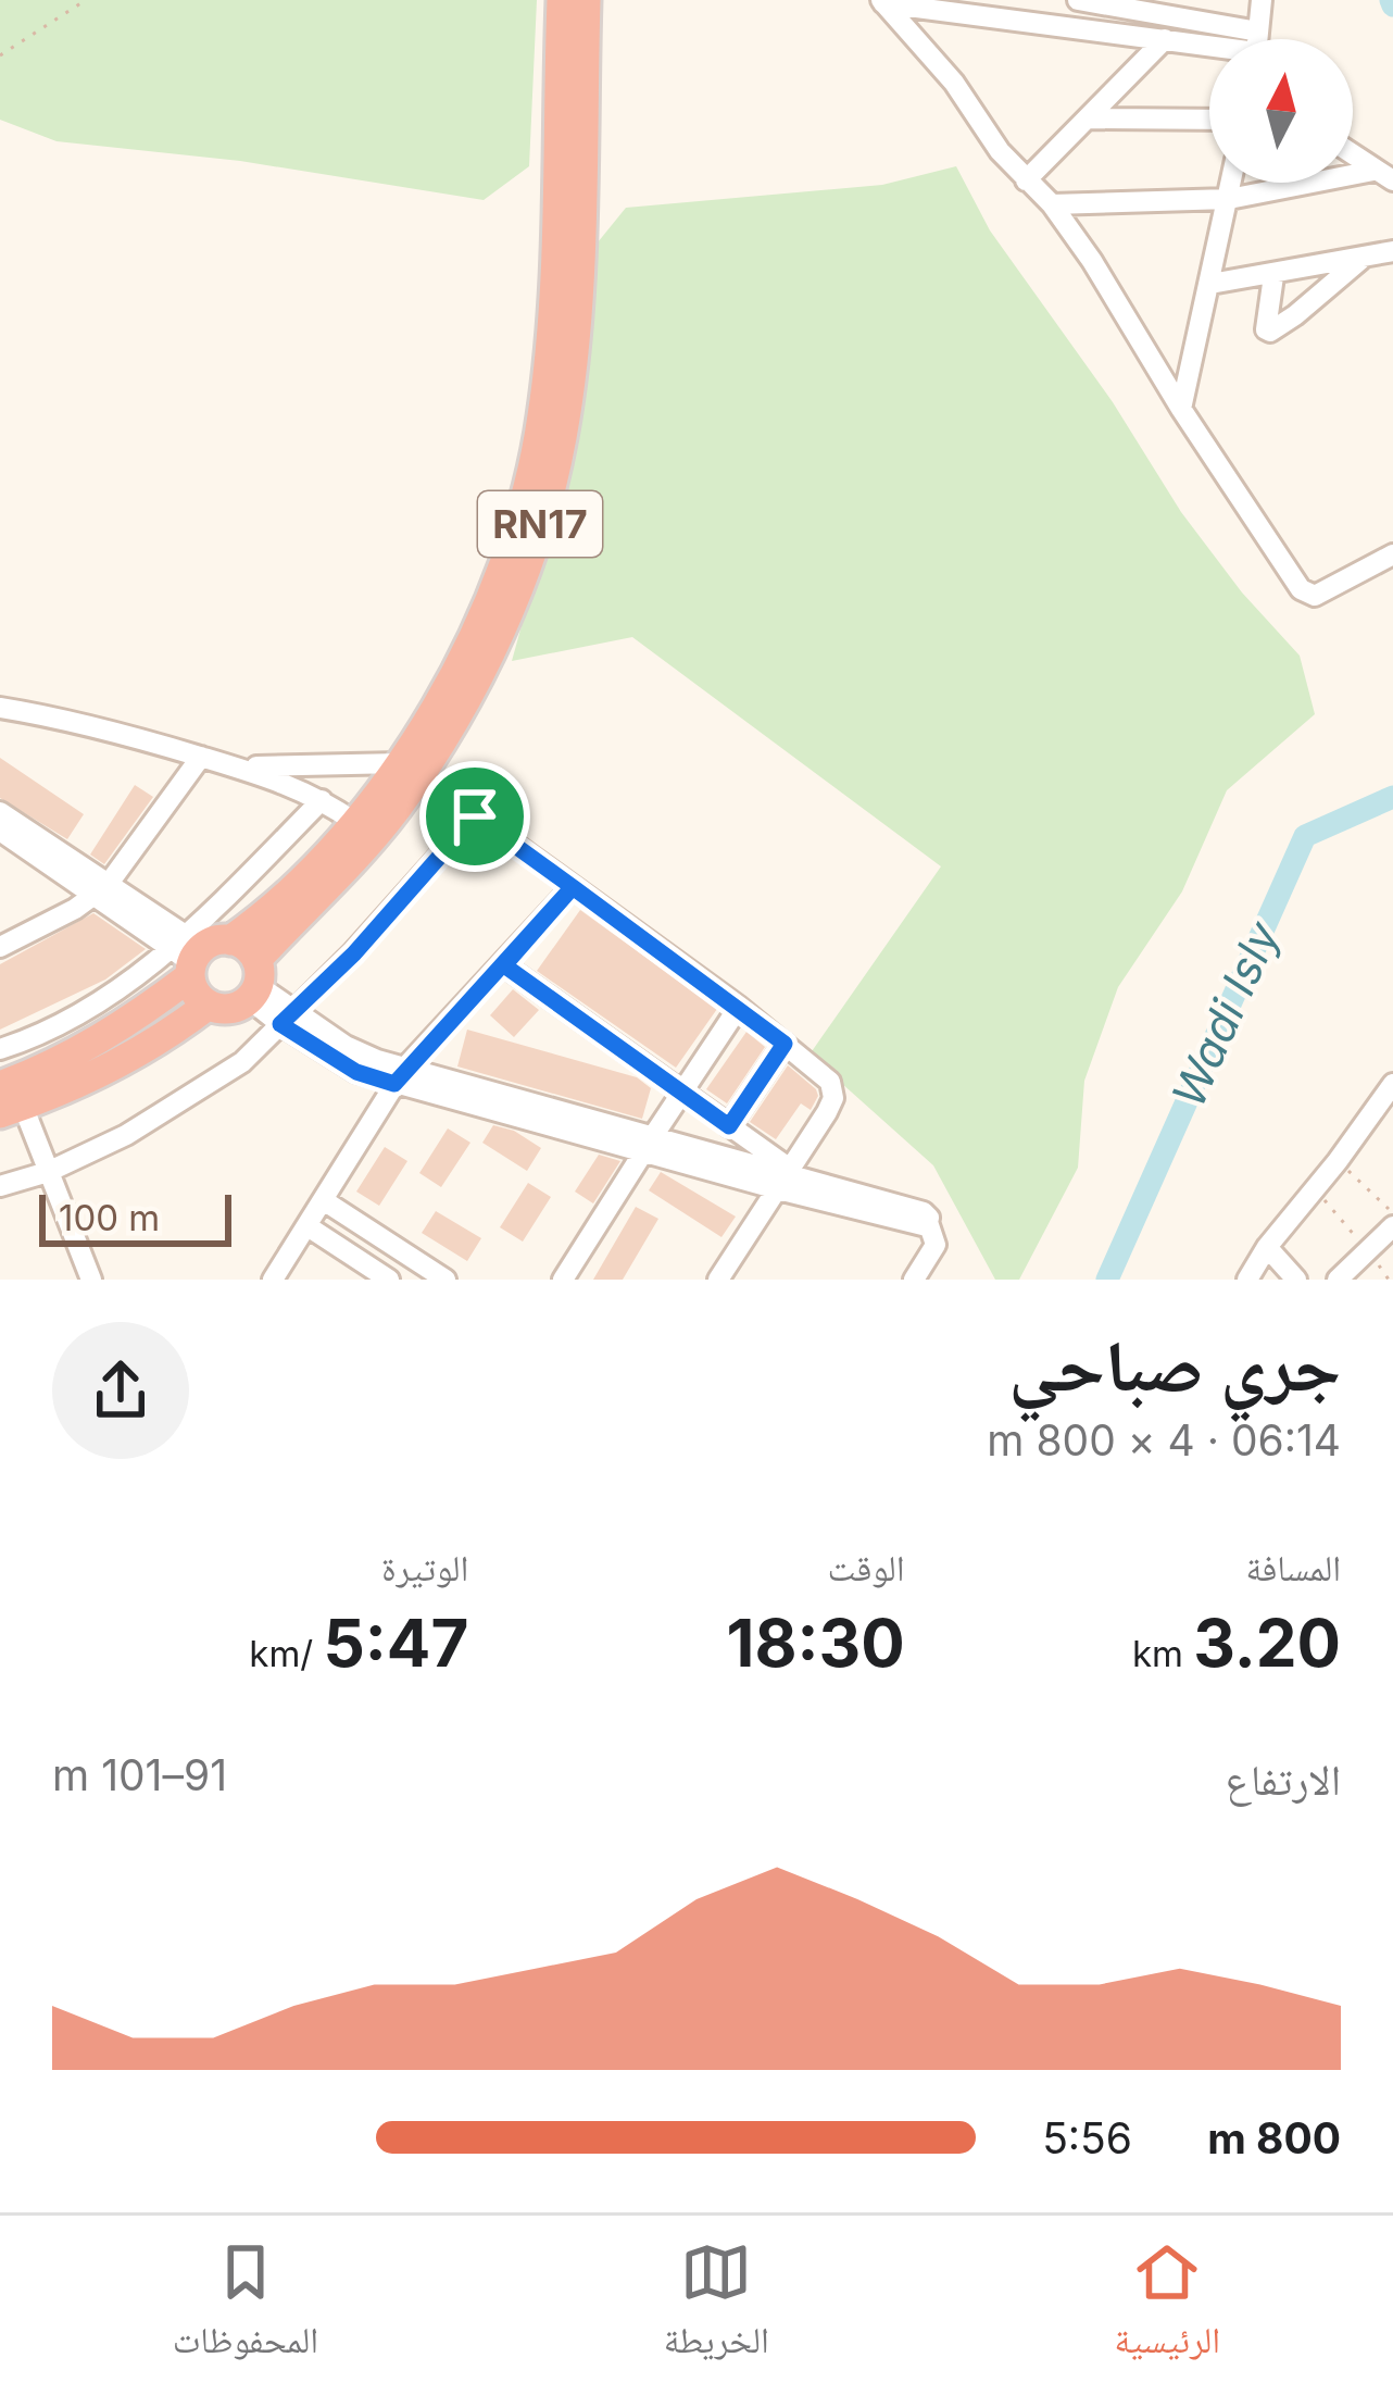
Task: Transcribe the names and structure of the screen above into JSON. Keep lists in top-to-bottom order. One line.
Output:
{"streets":{"highway":["RN17"]},"water":["Wadi Isly"],"scale_bar":"100 m","north":"top","page":{"scale":"100 m","heading":["جري صباحي","06:14 · 4 × 800 m"],"stats":[["المسافة","3.20 km"],["الوقت","18:30"],["الوتيرة","5:47 /km"]],"chart":["الارتفاع","91–101 m"],"list":[{"name":"800 m","note":"5:56"}],"tabs":["الرئيسية","الخريطة","المحفوظات"]}}
